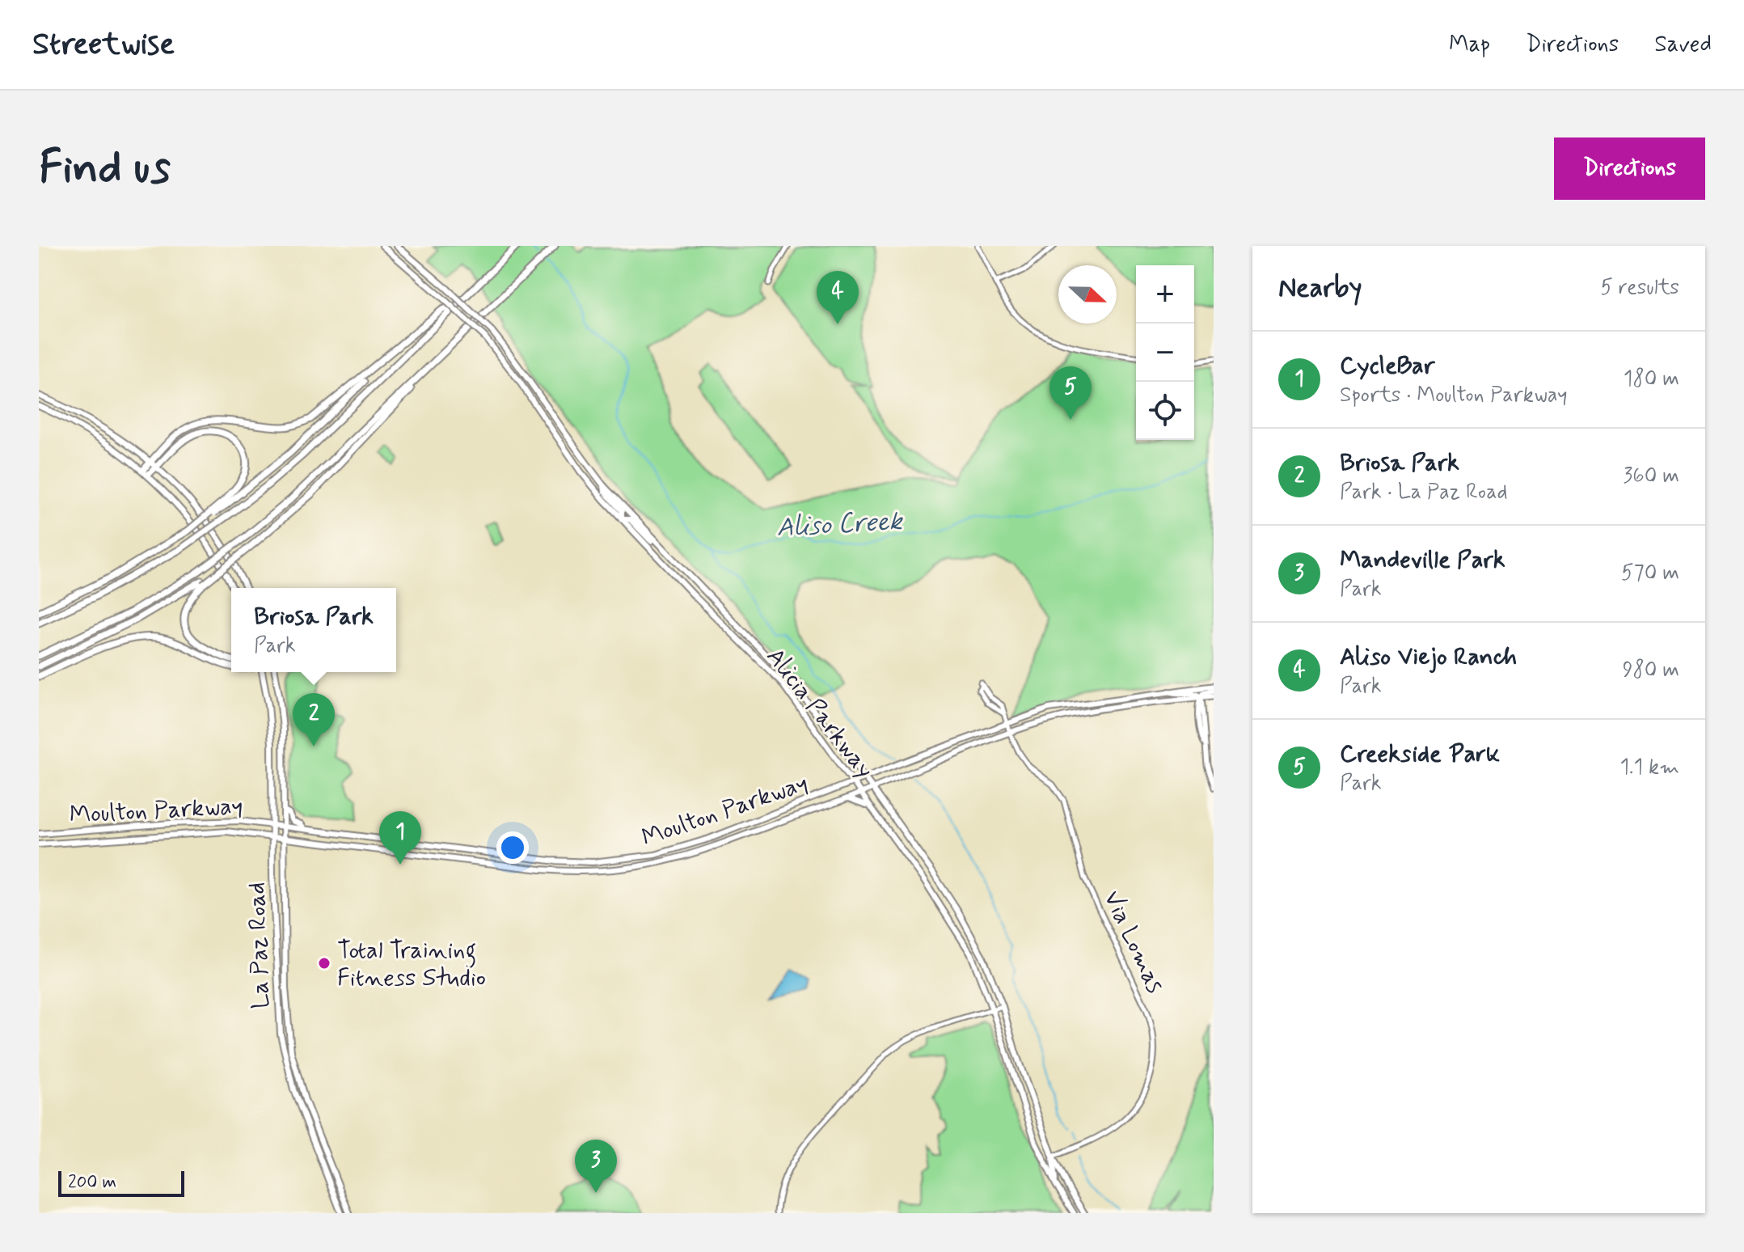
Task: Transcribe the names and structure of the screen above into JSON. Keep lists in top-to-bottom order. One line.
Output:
{"streets":{"main road":["Alicia Parkway","Moulton Parkway","La Paz Road"],"street":["Via Lomas"]},"crossings":[["Alicia Parkway","Moulton Parkway"],["Alicia Parkway","Via Lomas"],["Moulton Parkway","Via Lomas"],["Moulton Parkway","La Paz Road"]],"water":["Aliso Creek"],"places":["Total Training Fitness Studio"],"scale_bar":"200 m","north":"right","page":{"header":"Streetwise","nav":["Map","Directions","Saved"],"buttons":"Directions","title":"Find us","heading":["Nearby","5 results"],"map_buttons":["+","−"],"pins":["4","5","2","1","3"],"list":[{"mark":"1","name":"CycleBar","note":"Sports · Moulton Parkway","value":"180 m"},{"mark":"2","name":"Briosa Park","note":"Park · La Paz Road","value":"360 m"},{"mark":"3","name":"Mandeville Park","note":"Park","value":"570 m"},{"mark":"4","name":"Aliso Viejo Ranch","note":"Park","value":"980 m"},{"mark":"5","name":"Creekside Park","note":"Park","value":"1.1 km"}],"popup":["Briosa Park","Park"],"scale":"200 m"}}
